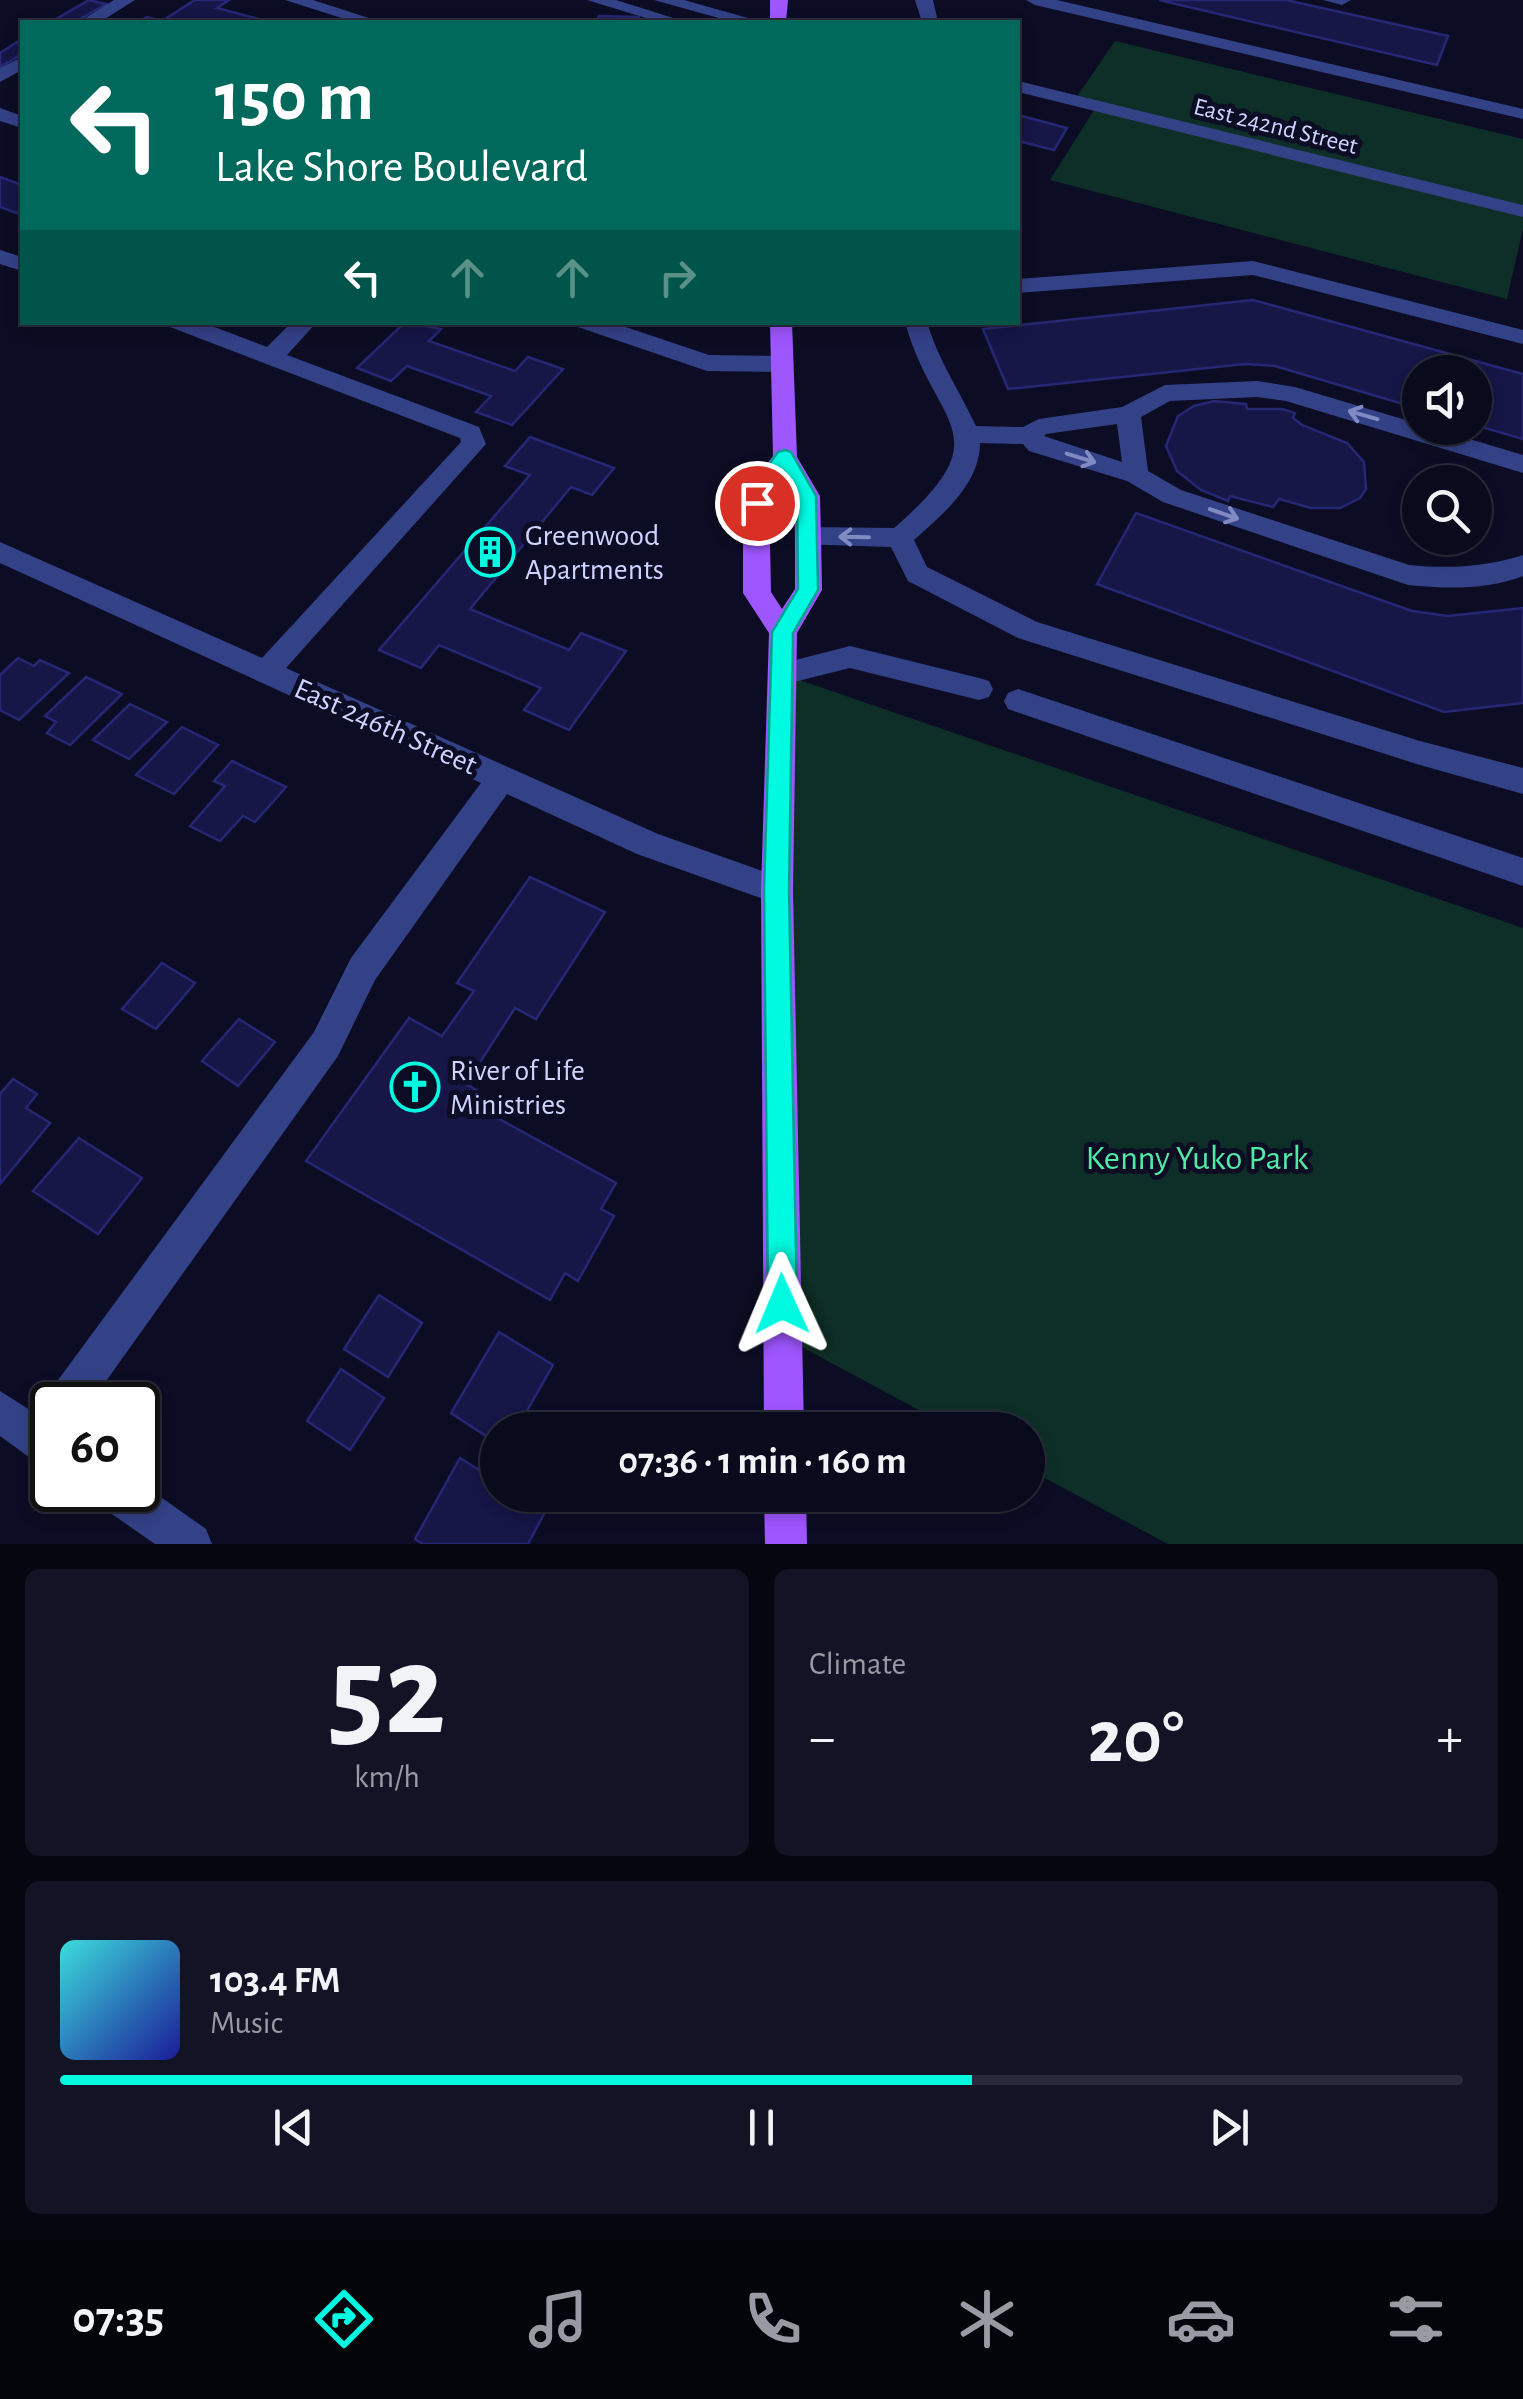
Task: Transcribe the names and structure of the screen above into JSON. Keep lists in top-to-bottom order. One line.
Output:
{"streets":{"street":["East 242nd Street","East 246th Street"]},"parks":["Kenny Yuko Park"],"places":{"building":["Greenwood Apartments"],"church":["River of Life Ministries"]},"page":{"turn":["150 m","Lake Shore Boulevard"],"limit":"60","trip":"07:36 · 1 min · 160 m","tile":[["52","km/h"],"Climate"],"heat":["−","20°","+"],"song":["103.4 FM","Music"],"tabs":"07:35"}}
